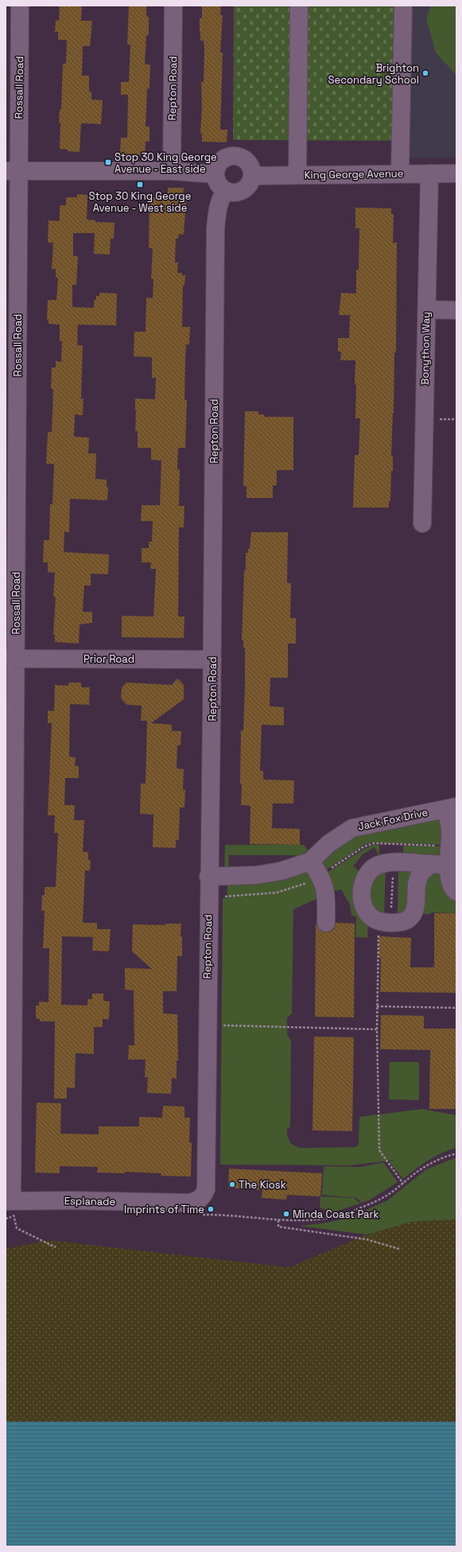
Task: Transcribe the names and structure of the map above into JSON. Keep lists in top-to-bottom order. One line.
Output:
{"streets":{"street":["Rossall Road","Repton Road","King George Avenue","Bonython Way","Prior Road","Jack Fox Drive","Esplanade"]},"crossings":[["Rossall Road","Prior Road"],["Rossall Road","Esplanade"],["Repton Road","King George Avenue"],["Repton Road","Prior Road"],["Repton Road","Jack Fox Drive"],["Repton Road","Esplanade"],["King George Avenue","Bonython Way"]],"places":{"other":["Brighton Secondary School","The Kiosk","Imprints of Time","Minda Coast Park"],"transit":["Stop 30 King George Avenue - East side","Stop 30 King George Avenue - West side"]}}
